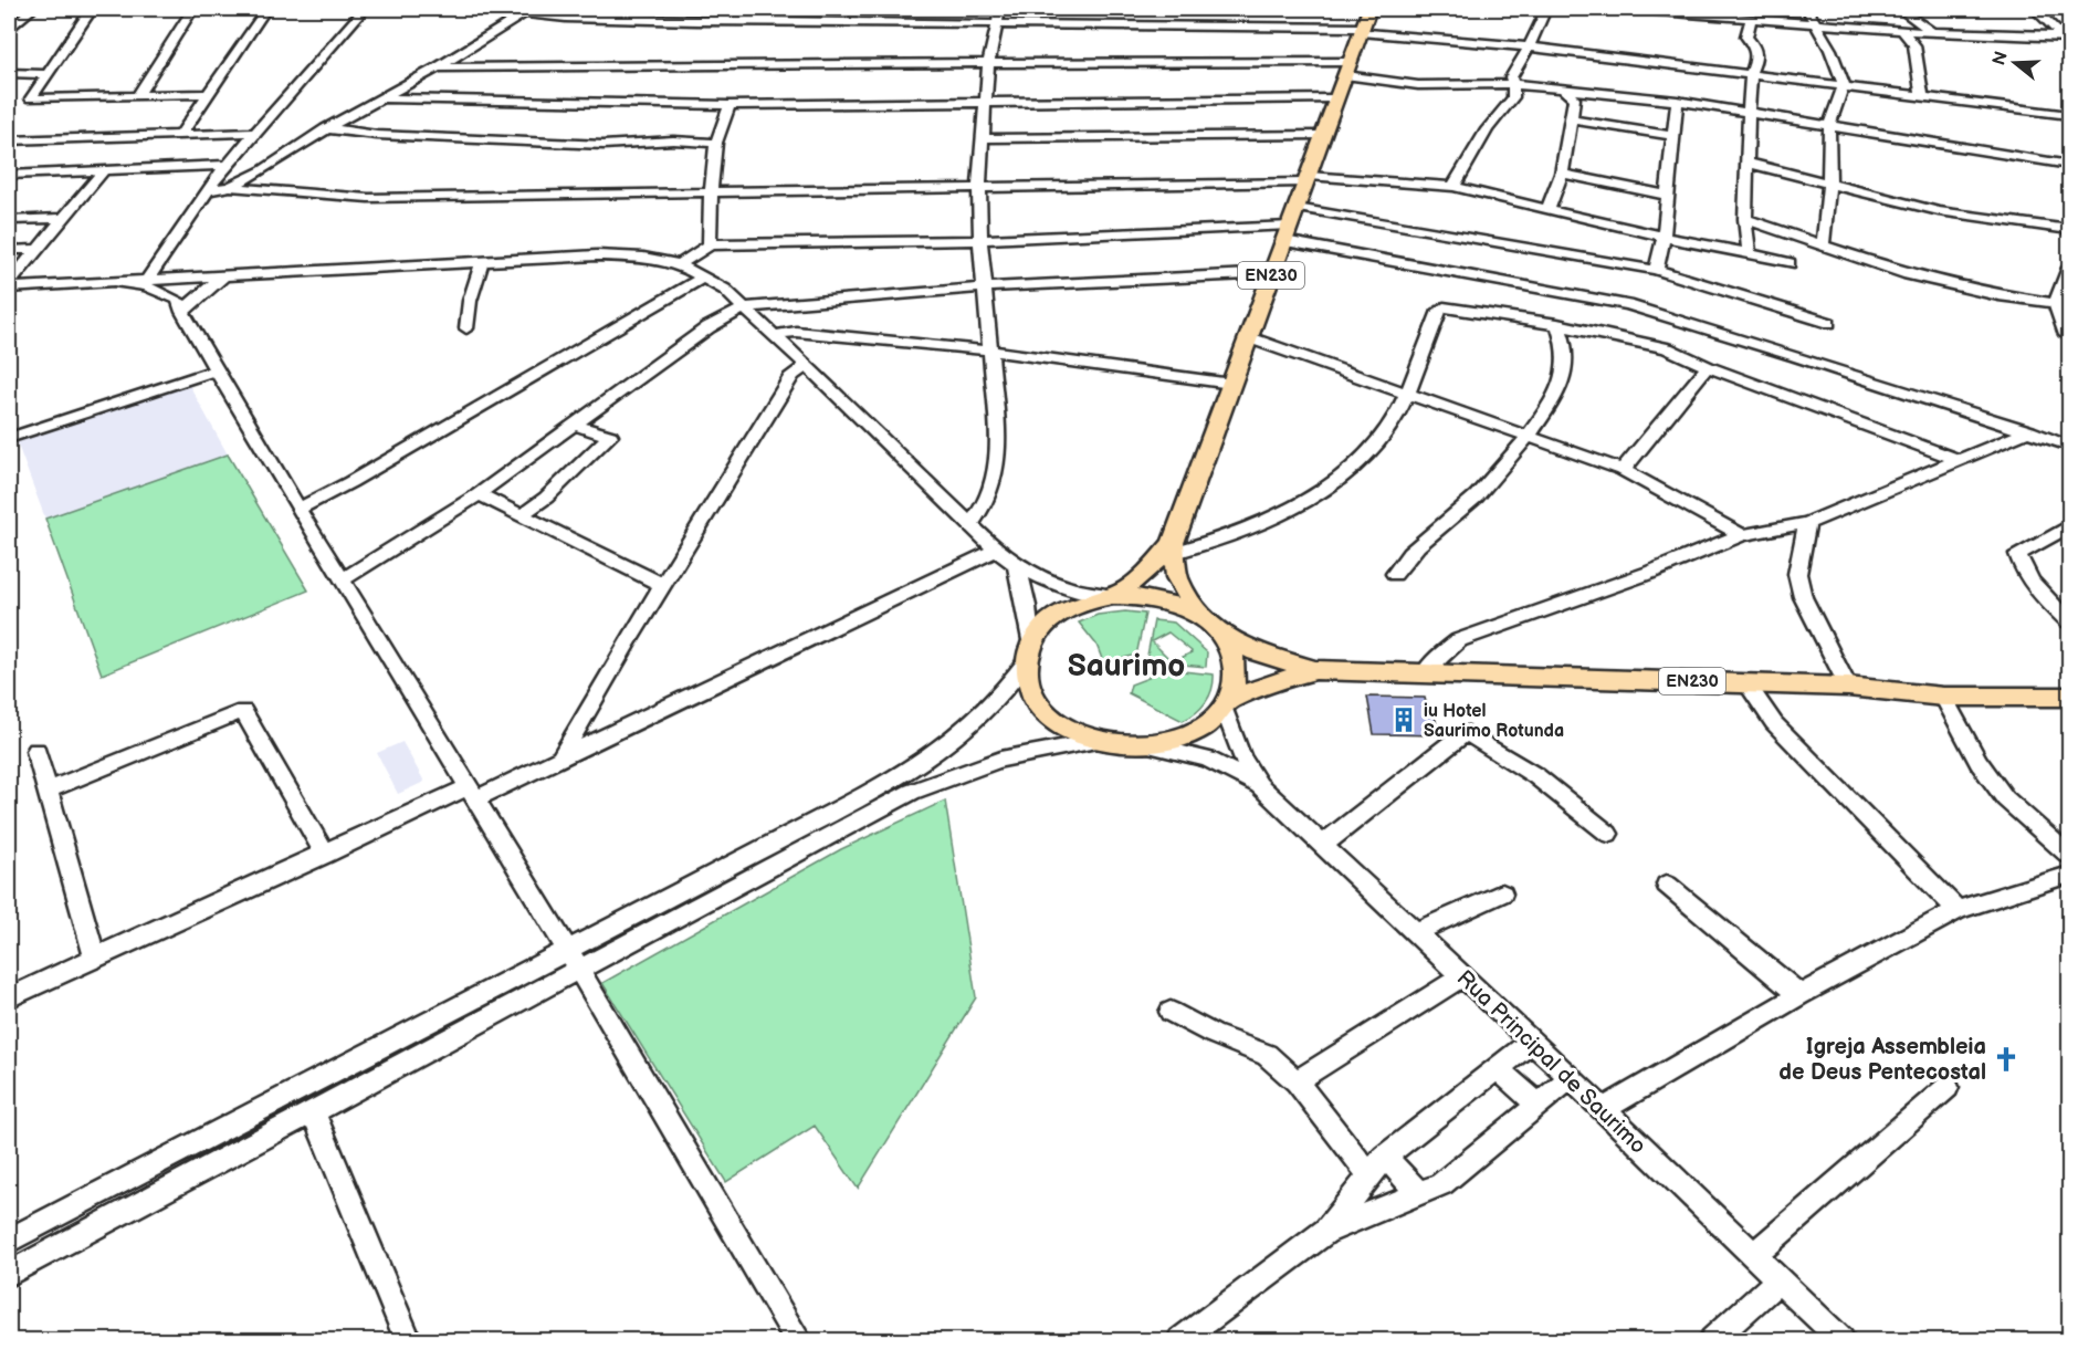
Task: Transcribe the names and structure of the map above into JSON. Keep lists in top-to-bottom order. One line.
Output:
{"streets":{"main road":["EN230"],"street":["Rua Principal de Saurimo"]},"districts":["Saurimo"],"places":{"building":["iu Hotel Saurimo Rotunda"],"church":["Igreja Assembleia de Deus Pentecostal"]},"north":"left"}
